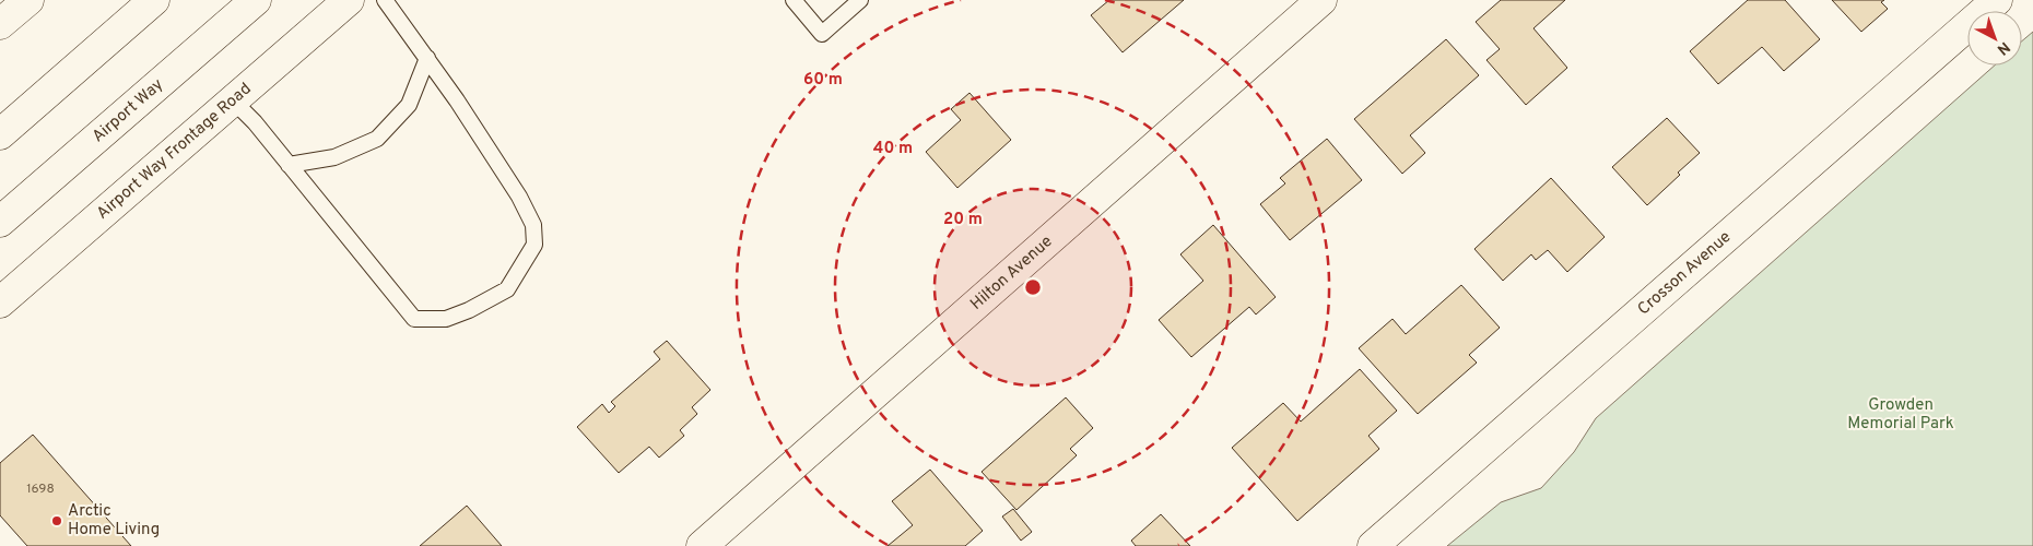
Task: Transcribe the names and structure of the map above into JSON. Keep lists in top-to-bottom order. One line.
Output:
{"streets":{"street":["Airport Way","Airport Way Frontage Road","Hilton Avenue","Crosson Avenue"]},"parks":["Growden Memorial Park"],"places":["Arctic Home Living"],"house_numbers":["1698"],"north":"bottom right","rings":["60 m","40 m","20 m"]}
